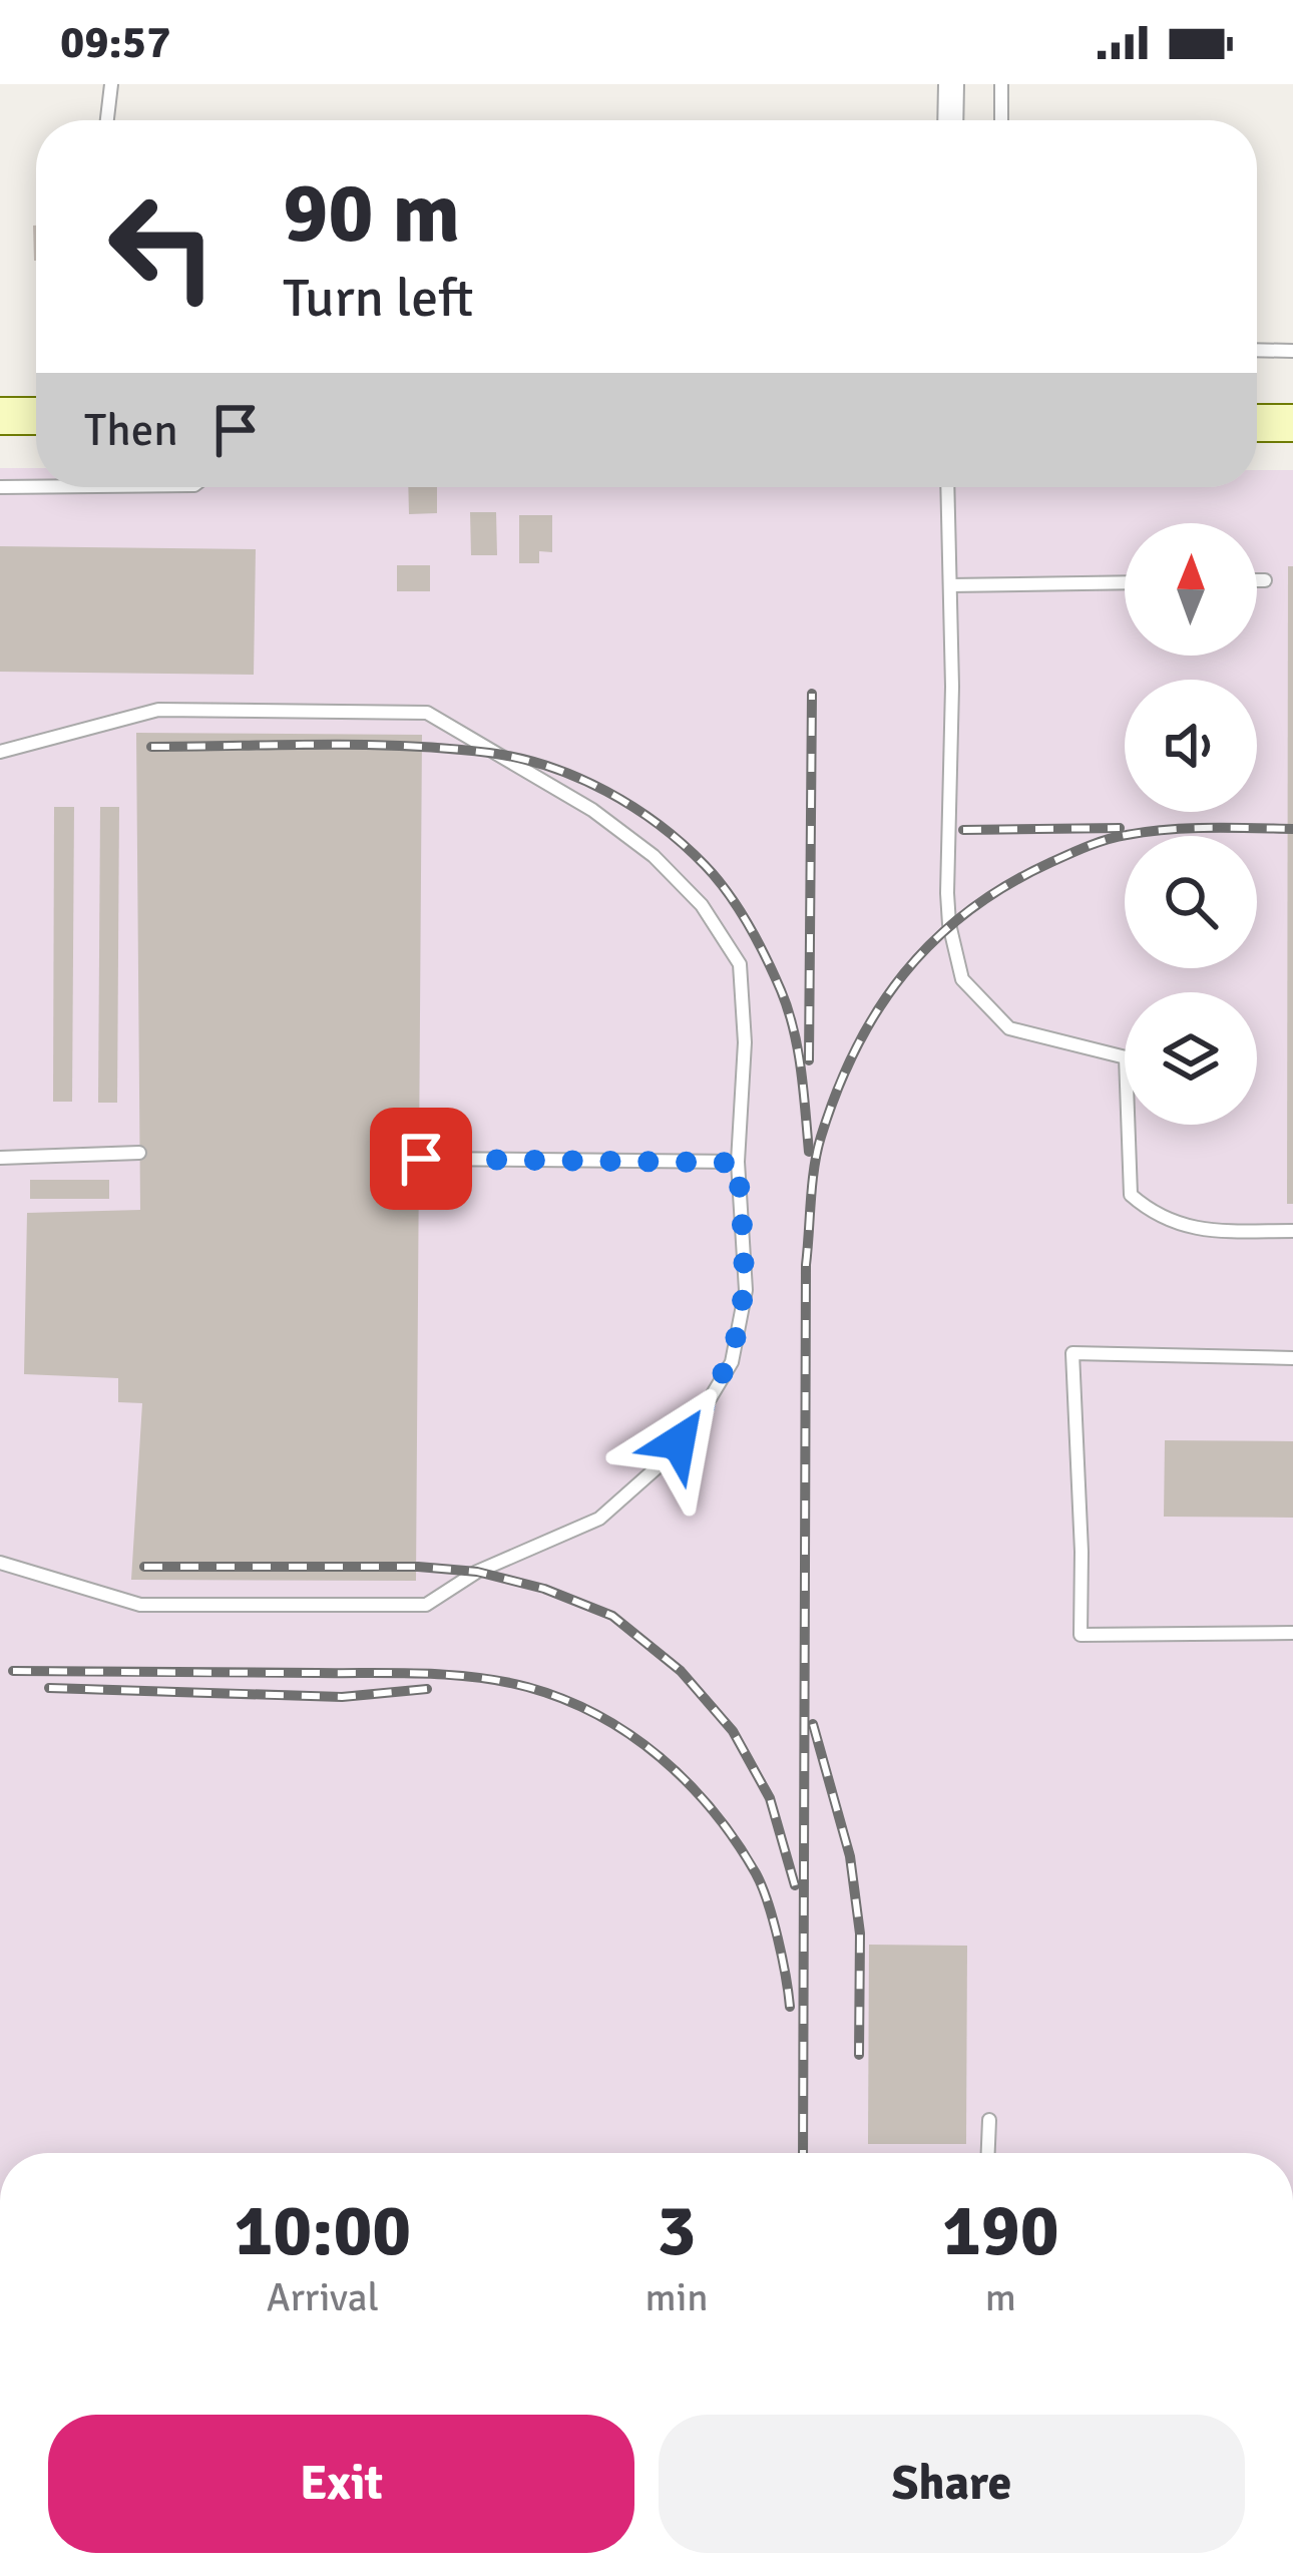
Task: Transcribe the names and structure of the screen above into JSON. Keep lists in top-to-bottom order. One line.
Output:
{"north":"top","page":{"status":"09:57","turn":["90 m","Turn left"],"then":"Then","eta":["10:00","Arrival","3","min","190","m"],"buttons":["Exit","Share"]}}
